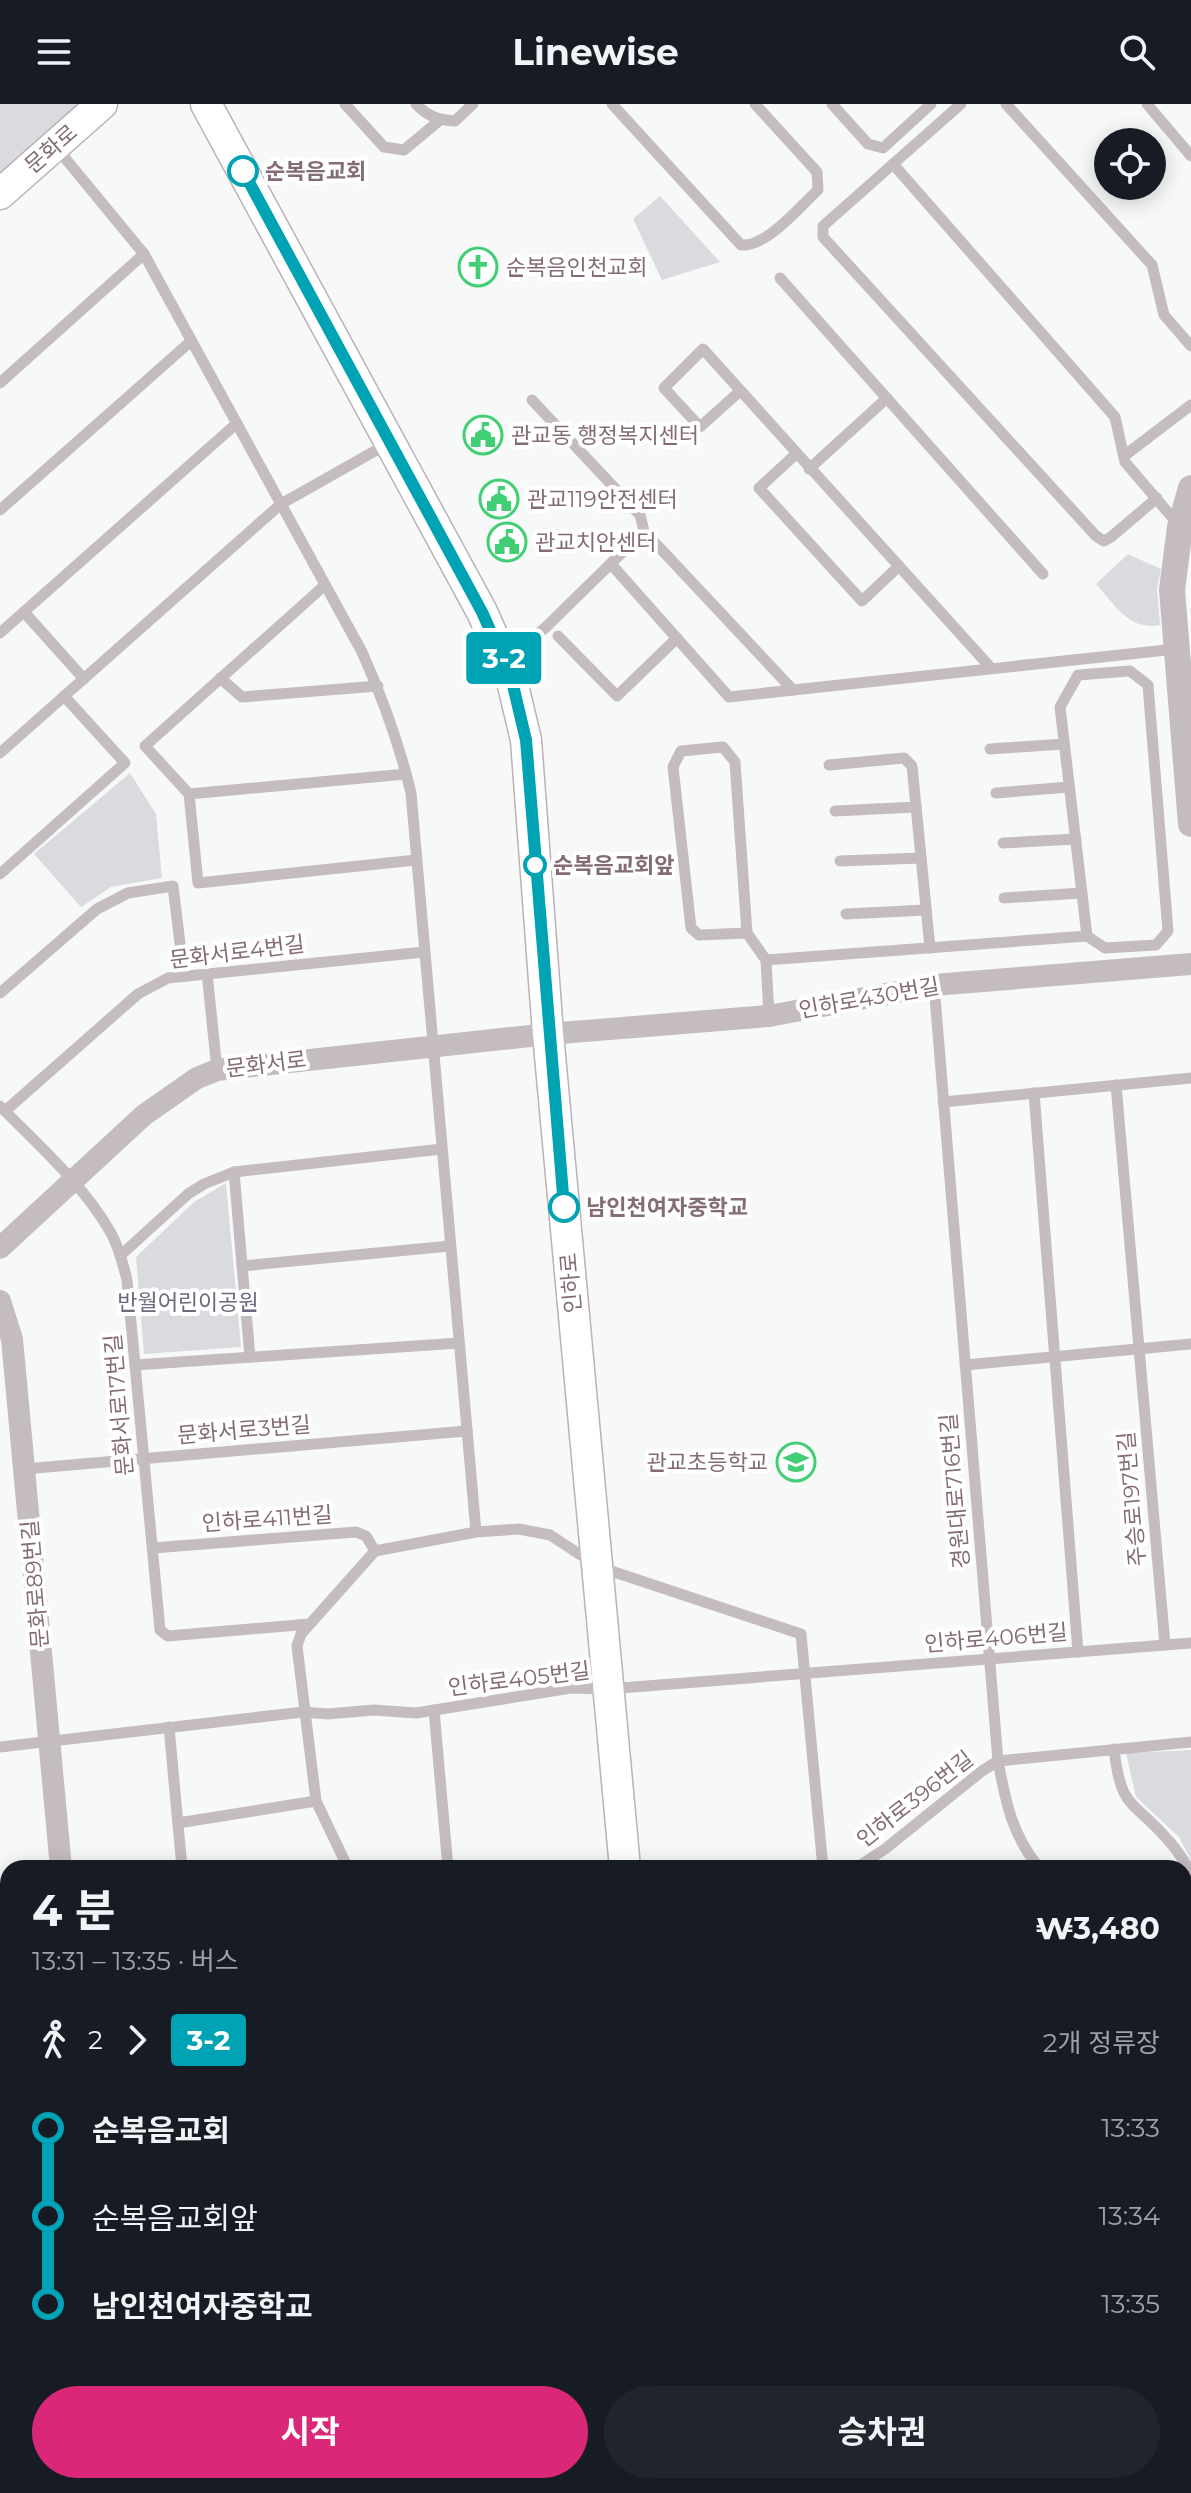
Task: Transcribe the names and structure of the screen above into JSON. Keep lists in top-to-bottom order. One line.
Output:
{"streets":{"main road":["문화로","인하로"],"street":["인하로430번길","문화서로","문화로89번길"],"lane":["문화서로4번길","문화서로17번길","문화서로3번길","경원대로716번길","주승로197번길","인하로411번길","인하로406번길","인하로405번길","인하로396번길"]},"crossings":[["문화서로4번길","문화서로17번길"],["인하로430번길","문화서로"],["인하로430번길","인하로"],["인하로430번길","경원대로716번길"],["문화서로","인하로"],["문화서로","문화서로17번길"],["인하로","인하로406번길"],["인하로","인하로405번길"],["문화서로17번길","문화서로3번길"],["문화서로17번길","인하로411번길"],["문화서로3번길","문화로89번길"],["경원대로716번길","인하로406번길"],["경원대로716번길","인하로396번길"],["주승로197번길","인하로406번길"],["인하로406번길","인하로405번길"]],"parks":["반월어린이공원"],"places":{"other":["순복음교회","순복음교회앞","남인천여자중학교"],"church":["순복음인천교회"],"public building":["관교동 행정복지센터","관교119안전센터","관교치안센터"],"school or university":["관교초등학교"]},"lines":["bus line 3-2"],"page":{"header":"Linewise","on_map":"3-2","heading":["4 분","13:31 – 13:35 · 버스","₩3,480"],"legs":["2","3-2","2개 정류장"],"list":[{"name":"순복음교회","value":"13:33"},{"name":"순복음교회앞","value":"13:34"},{"name":"남인천여자중학교","value":"13:35"}],"buttons":["시작","승차권"]}}
